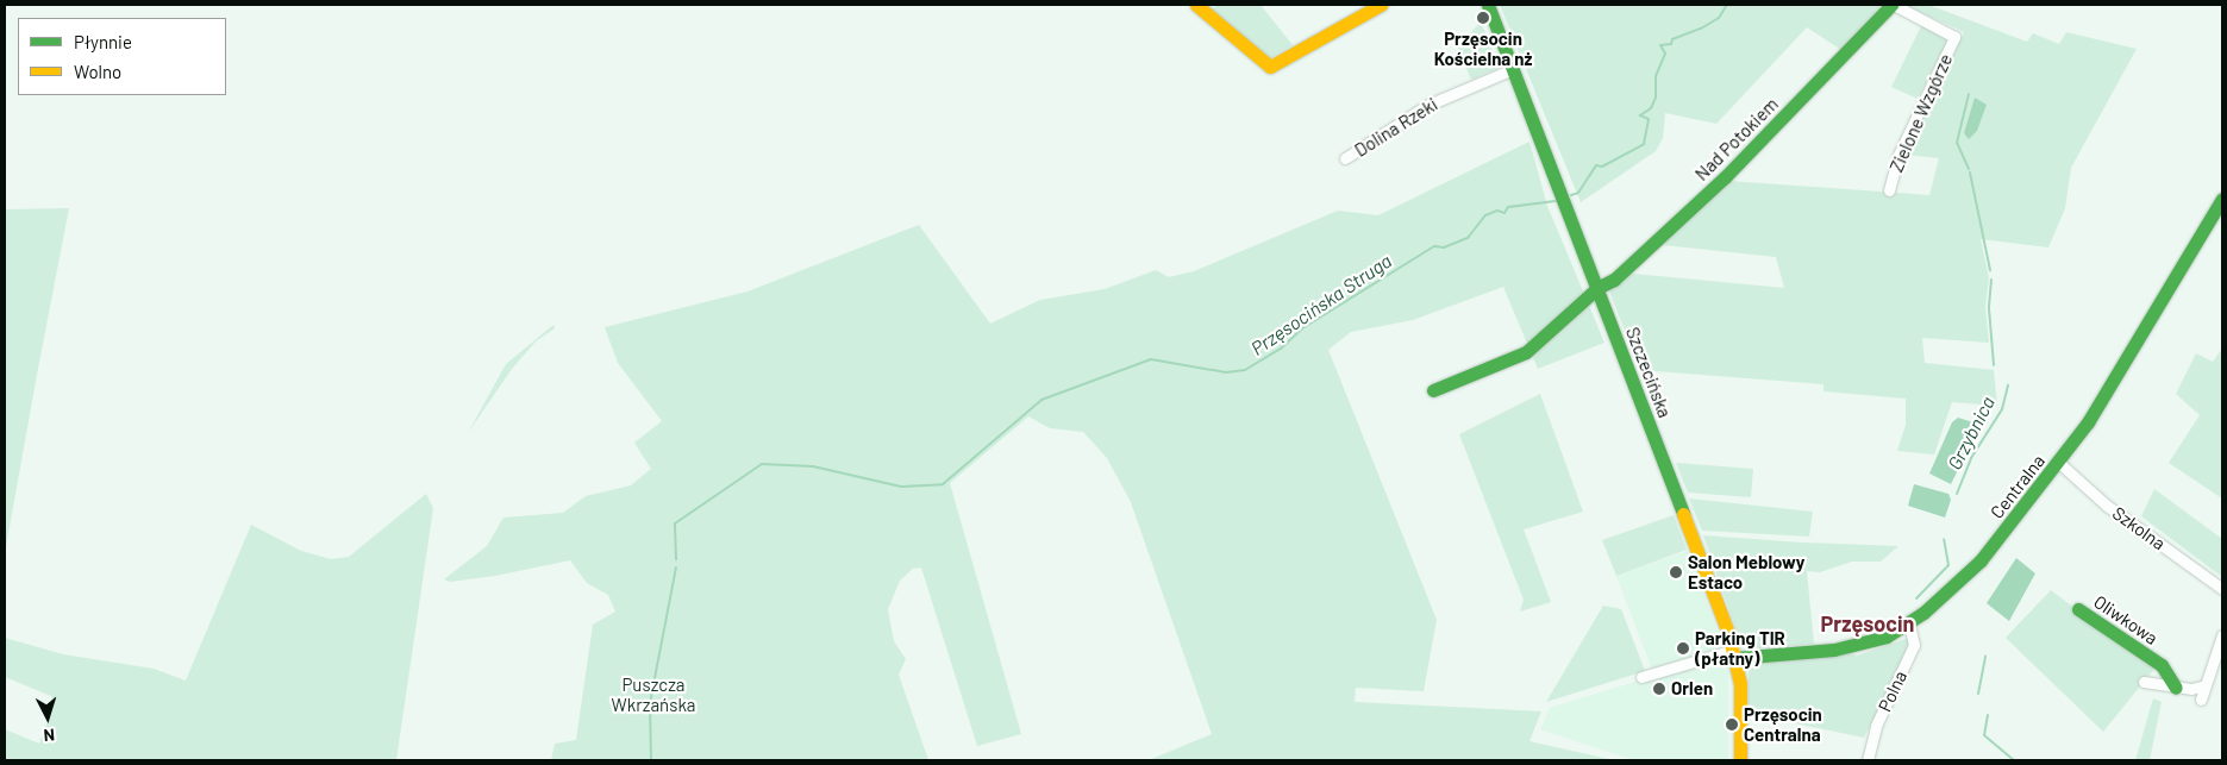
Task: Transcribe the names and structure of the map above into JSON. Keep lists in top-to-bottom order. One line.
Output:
{"streets":{"street":["Zielone Wzgórze","Dolina Rzeki","Nad Potokiem","Szczecińska","Centralna","Szkolna","Oliwkowa","Polna"]},"crossings":[["Zielone Wzgórze","Nad Potokiem"],["Dolina Rzeki","Szczecińska"],["Nad Potokiem","Szczecińska"],["Szczecińska","Centralna"],["Centralna","Szkolna"],["Centralna","Polna"]],"districts":["Przęsocin"],"water":["Przęsocińska Struga","Grzybnica"],"parks":["Puszcza Wkrzańska"],"places":["Przęsocin Kościelna nż","Salon Meblowy Estaco","Parking TIR (płatny)","Orlen","Przęsocin Centralna"],"legend":["Płynnie","Wolno"],"north":"bottom"}
